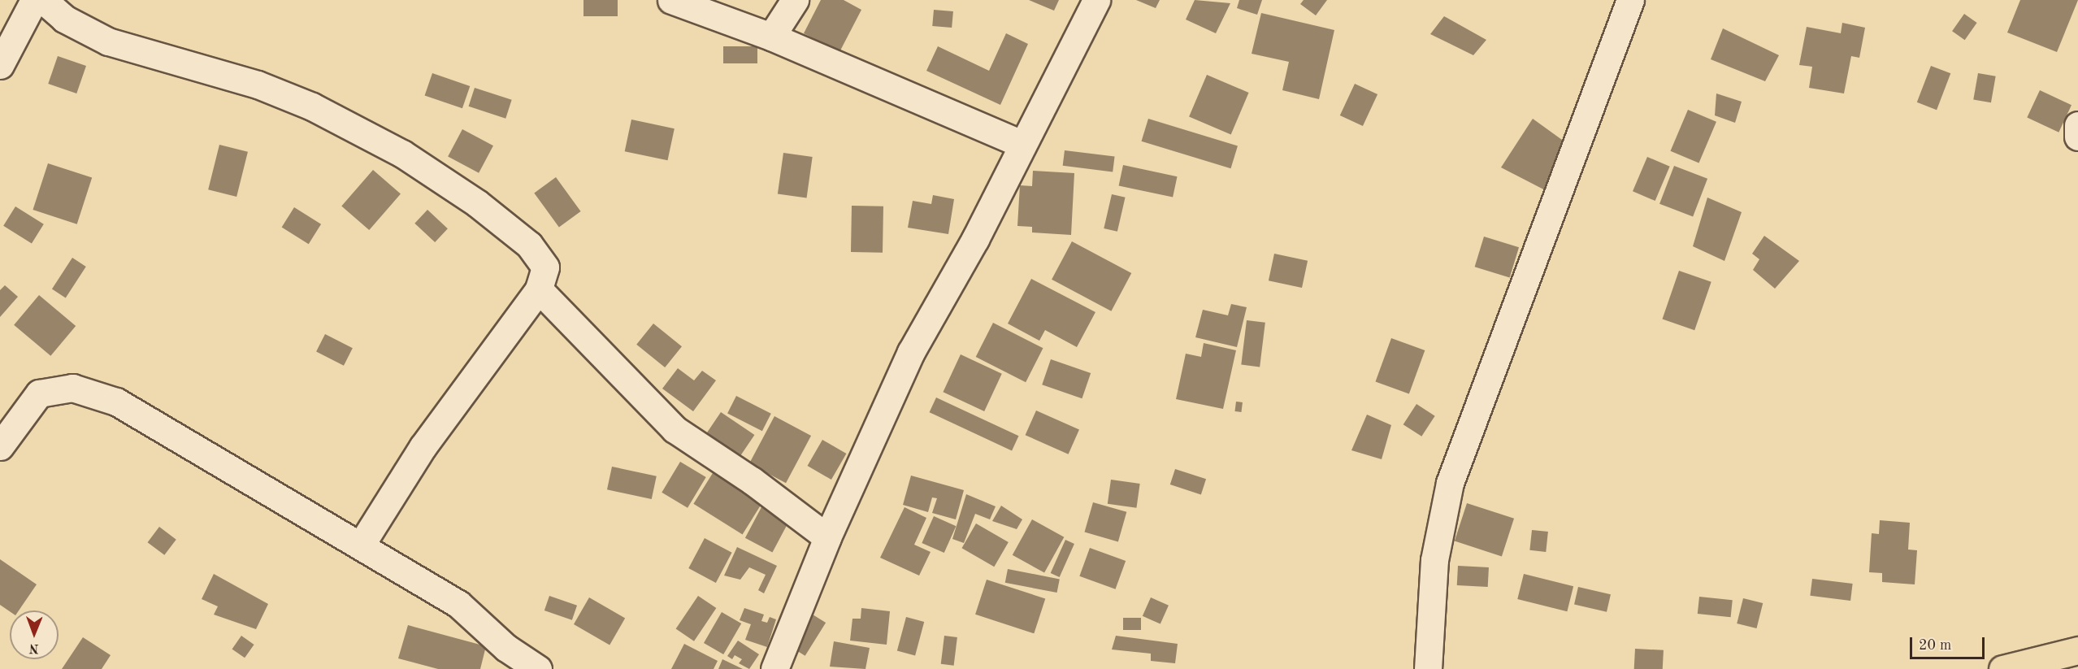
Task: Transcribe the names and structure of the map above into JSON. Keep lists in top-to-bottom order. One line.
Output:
{"scale_bar":"20 m","north":"bottom"}
